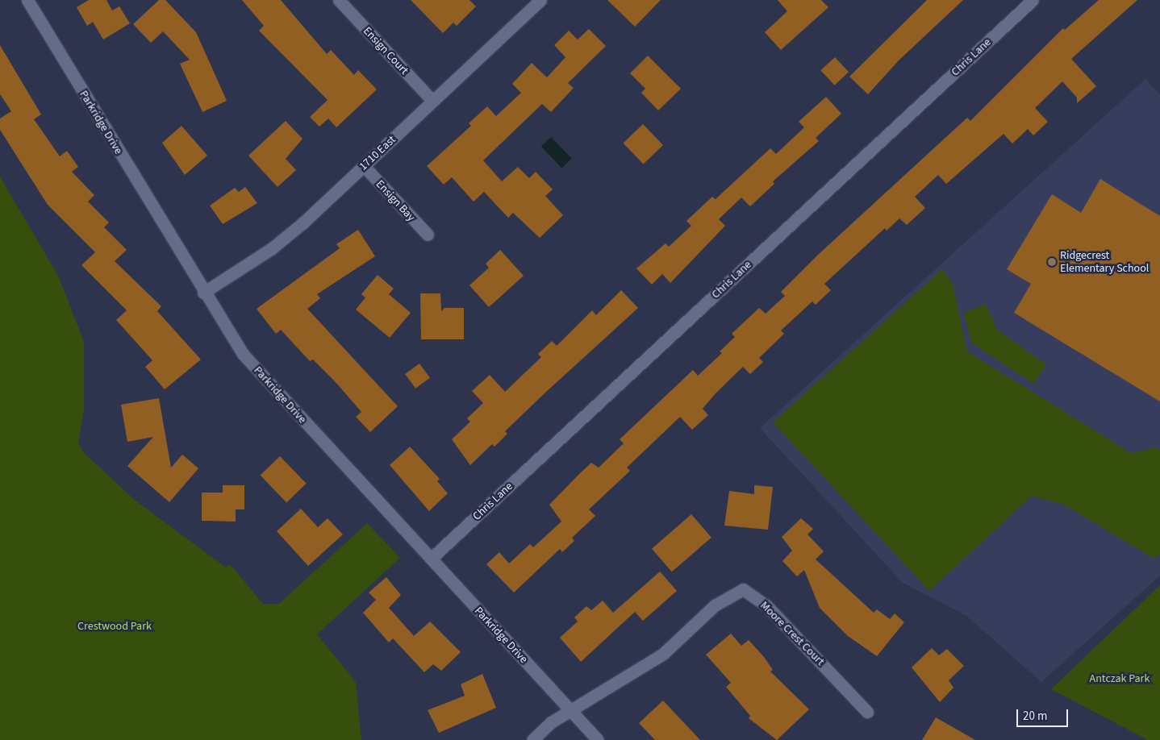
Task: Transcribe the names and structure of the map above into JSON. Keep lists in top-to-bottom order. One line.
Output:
{"streets":{"street":["Ensign Court","Chris Lane","Parkridge Drive","1710 East","Ensign Bay","Moore Crest Court"]},"crossings":[["Ensign Court","1710 East"],["Chris Lane","Parkridge Drive"],["Parkridge Drive","1710 East"],["Parkridge Drive","Moore Crest Court"],["1710 East","Ensign Bay"]],"parks":["Crestwood Park","Antczak Park"],"places":["Ridgecrest Elementary School"],"scale_bar":"20 m"}
